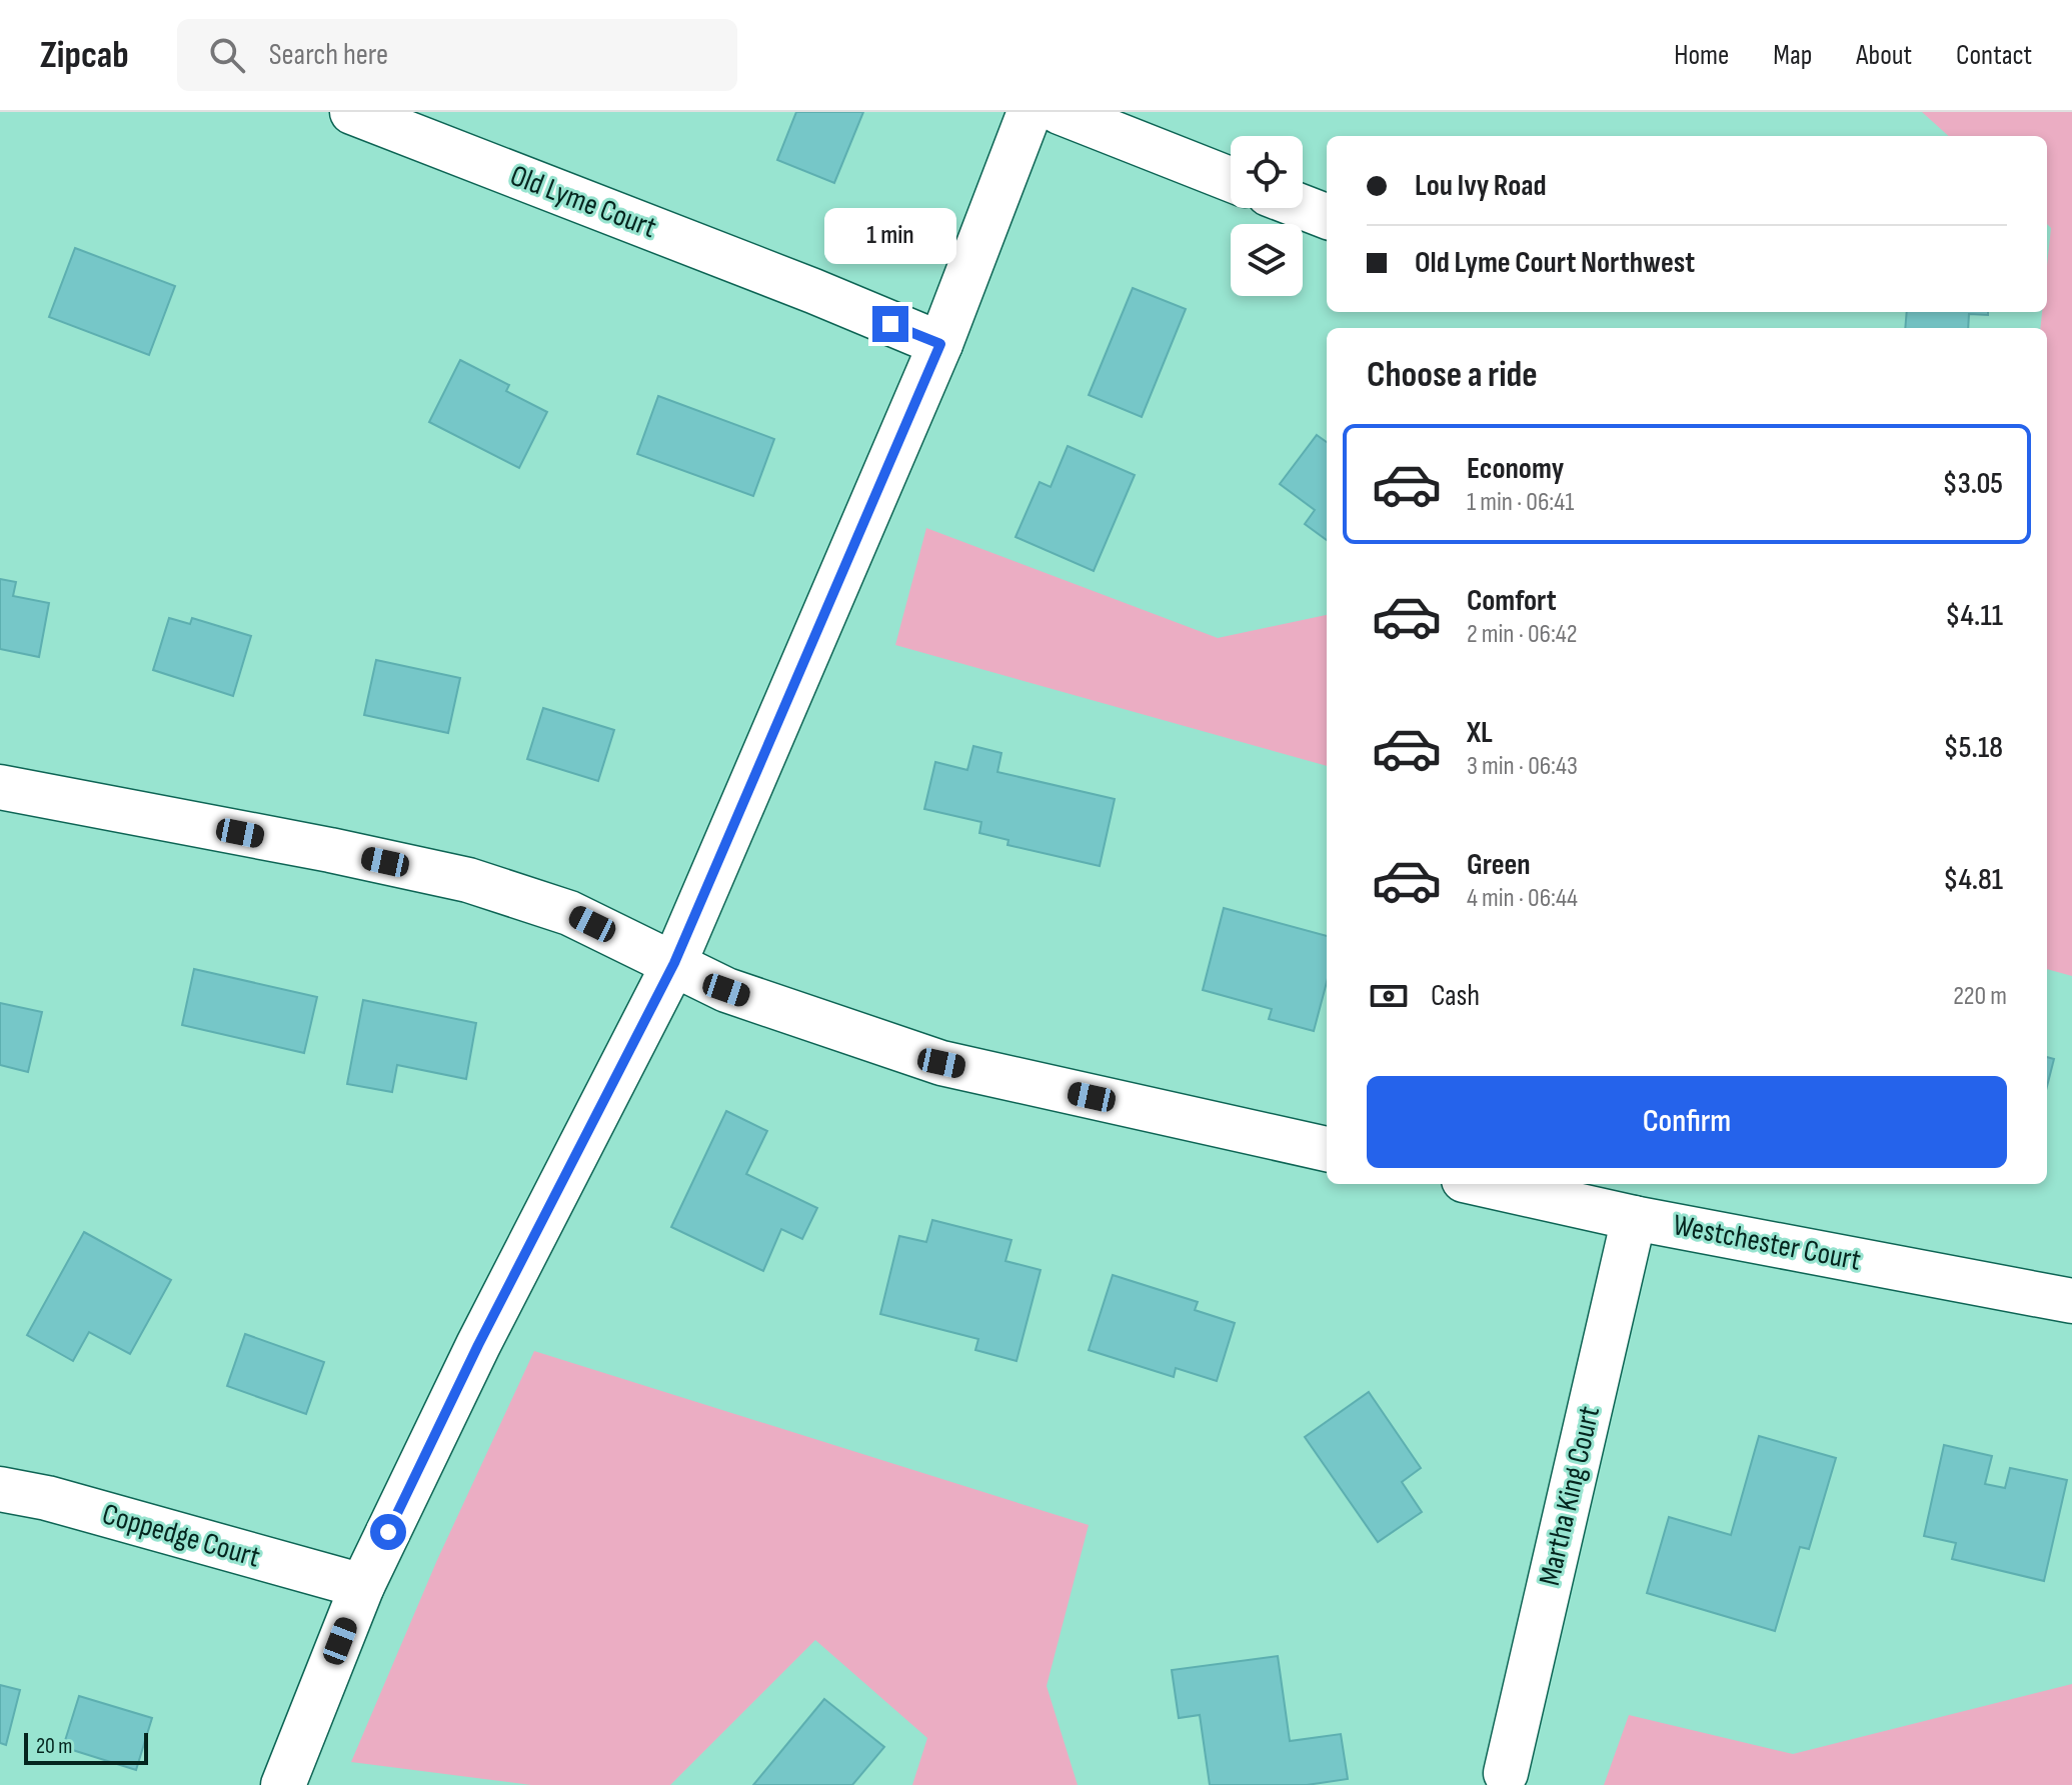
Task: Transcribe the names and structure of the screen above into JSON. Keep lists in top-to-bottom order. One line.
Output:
{"streets":{"street":["Old Lyme Court","Westchester Court","Martha King Court","Coppedge Court"]},"crossings":[["Westchester Court","Martha King Court"]],"scale_bar":"20 m","page":{"header":"Zipcab","search":"Search here","nav":["Home","Map","About","Contact"],"banner":["Lou Ivy Road","Old Lyme Court Northwest"],"bubble":"1 min","heading":"Choose a ride","list":[{"name":"Economy","note":"1 min · 06:41","value":"$3.05"},{"name":"Comfort","note":"2 min · 06:42","value":"$4.11"},{"name":"XL","note":"3 min · 06:43","value":"$5.18"},{"name":"Green","note":"4 min · 06:44","value":"$4.81"}],"pay":["Cash","220 m"],"buttons":"Confirm","scale":"20 m"}}
